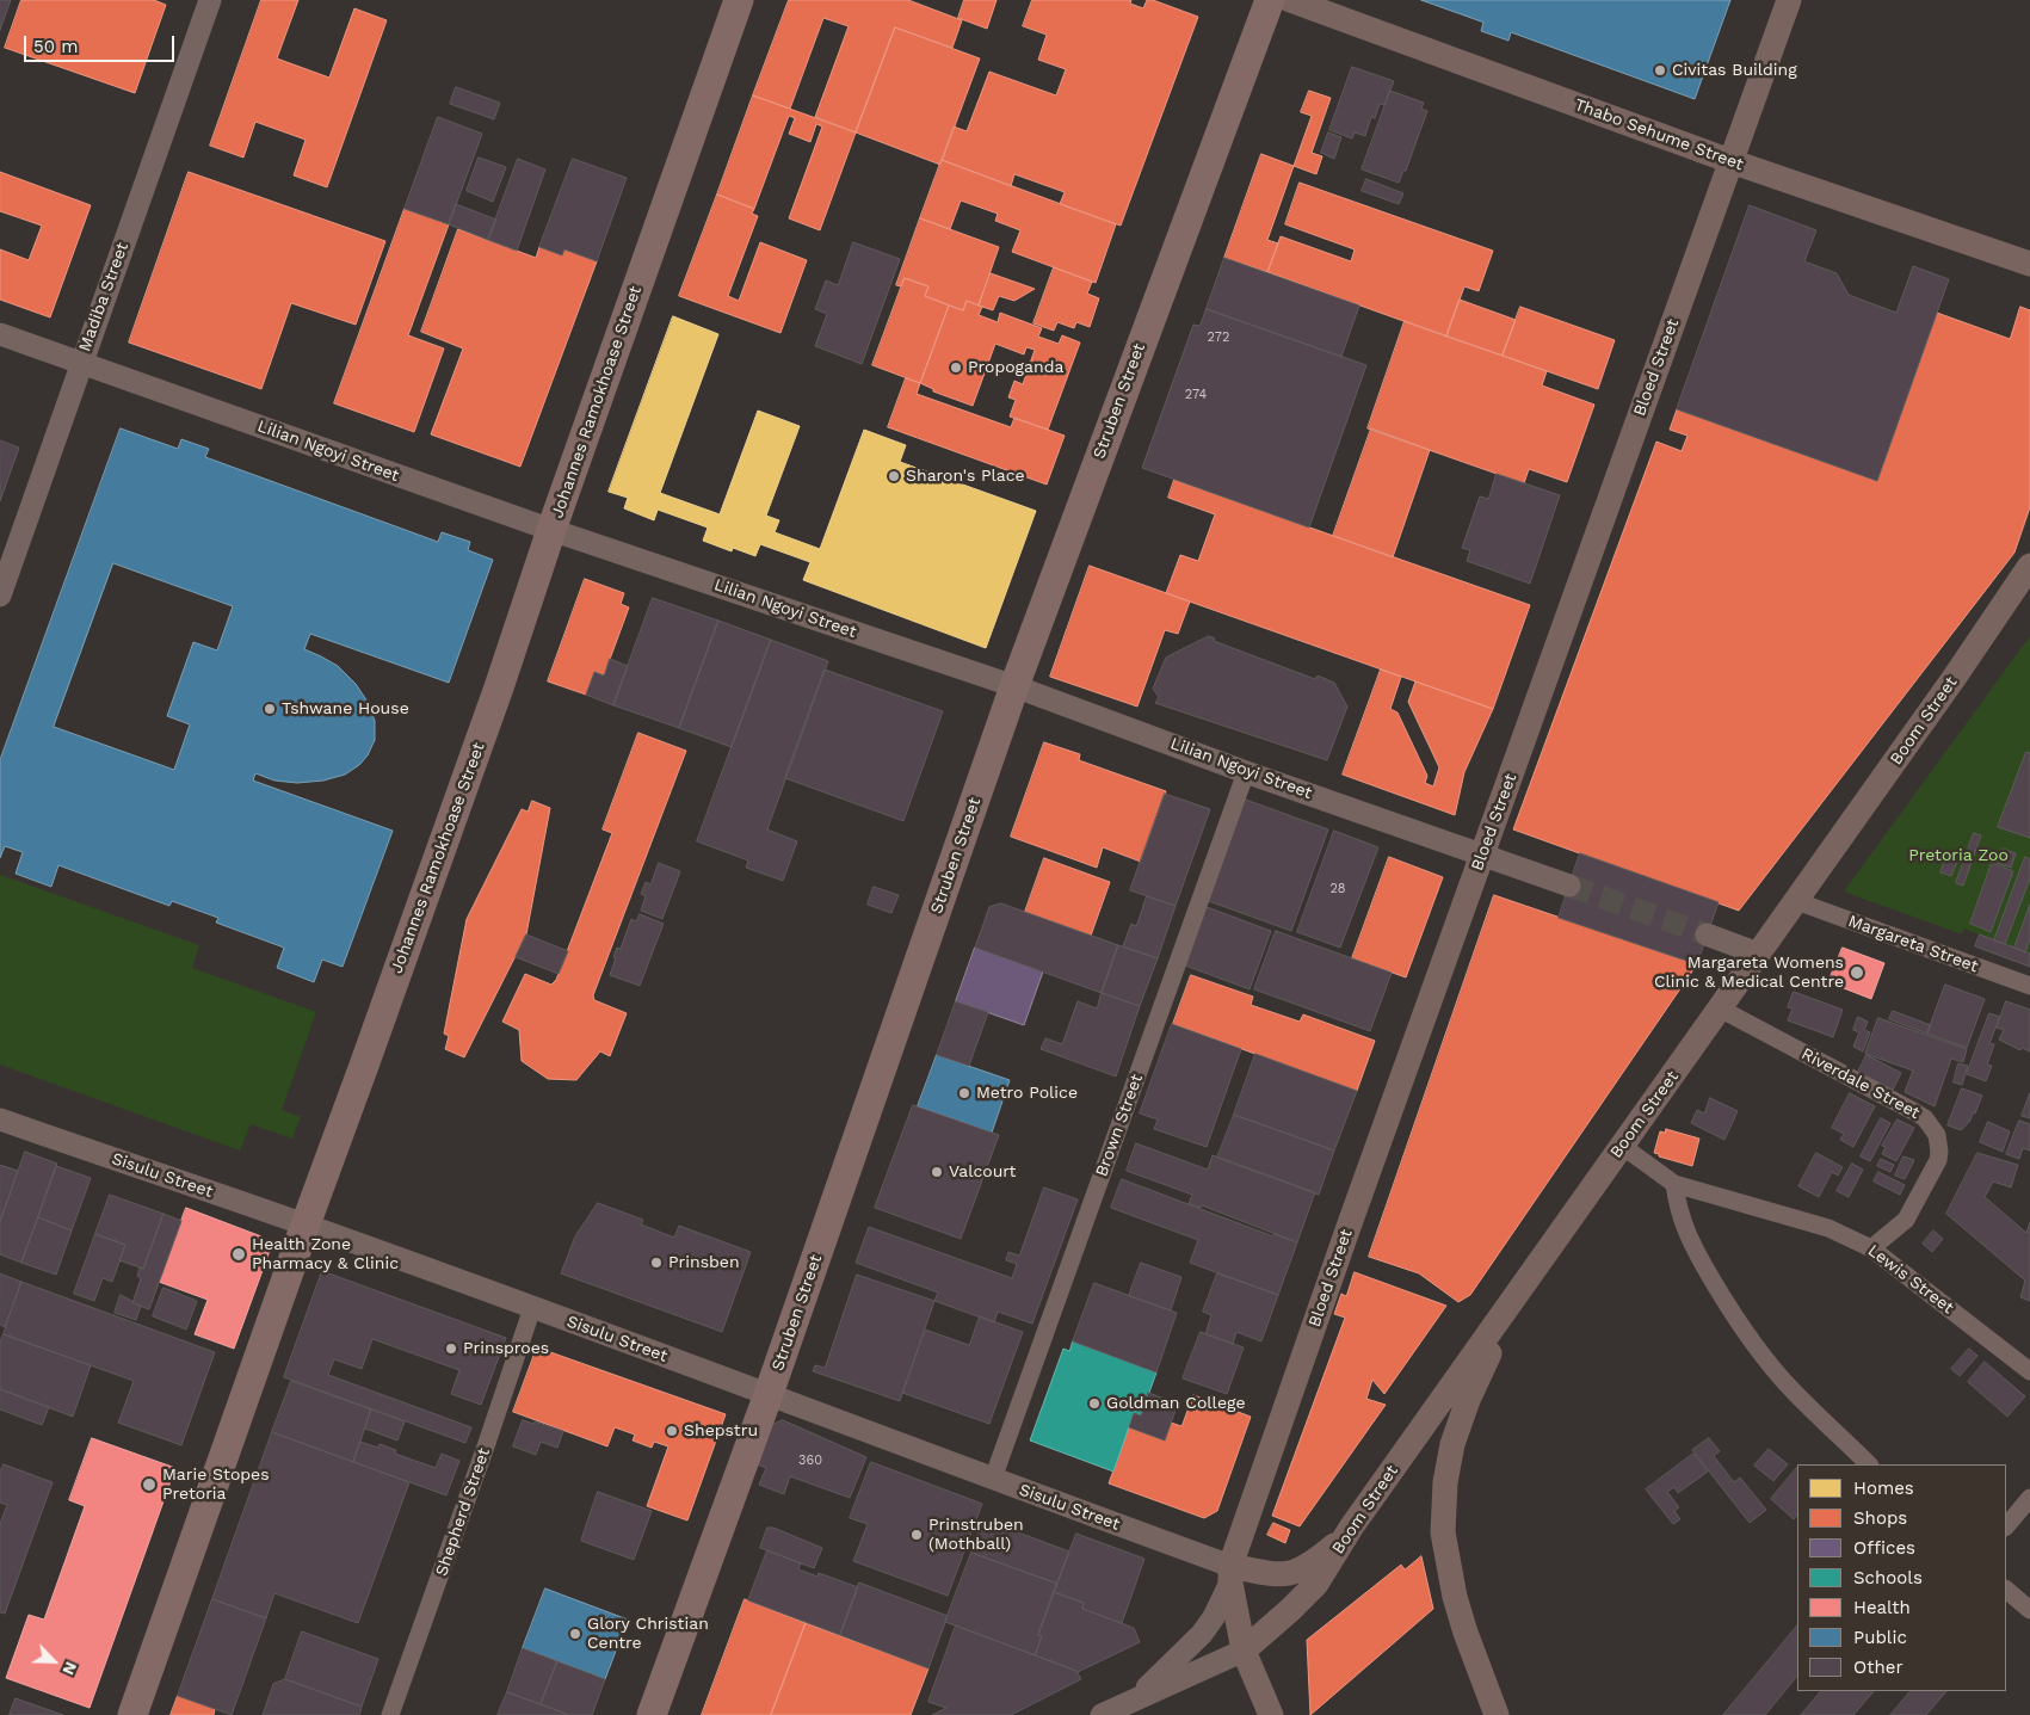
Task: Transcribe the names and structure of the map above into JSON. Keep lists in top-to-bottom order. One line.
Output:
{"streets":{"main road":["Thabo Sehume Street","Bloed Street","Struben Street","Johannes Ramokhoase Street","Boom Street"],"street":["Madiba Street","Lilian Ngoyi Street","Margareta Street","Riverdale Street","Brown Street","Sisulu Street","Lewis Street","Shepherd Street"]},"crossings":[["Thabo Sehume Street","Bloed Street"],["Madiba Street","Lilian Ngoyi Street"],["Bloed Street","Lilian Ngoyi Street"],["Bloed Street","Boom Street"],["Bloed Street","Sisulu Street"],["Struben Street","Lilian Ngoyi Street"],["Struben Street","Sisulu Street"],["Johannes Ramokhoase Street","Lilian Ngoyi Street"],["Johannes Ramokhoase Street","Sisulu Street"],["Lilian Ngoyi Street","Brown Street"],["Boom Street","Margareta Street"],["Boom Street","Riverdale Street"],["Boom Street","Lewis Street"],["Riverdale Street","Lewis Street"],["Brown Street","Sisulu Street"],["Sisulu Street","Shepherd Street"]],"parks":["Pretoria Zoo"],"places":["Civitas Building","Propoganda","Sharon's Place","Tshwane House","Margareta Womens Clinic & Medical Centre","Metro Police","Valcourt","Health Zone Pharmacy & Clinic","Prinsben","Prinsproes","Goldman College","Shepstru","Marie Stopes Pretoria","Prinstruben (Mothball)","Glory Christian Centre"],"house_numbers":["272","274","28","360"],"legend":["Homes","Shops","Offices","Schools","Health","Public","Other"],"scale_bar":"50 m","north":"bottom right"}
